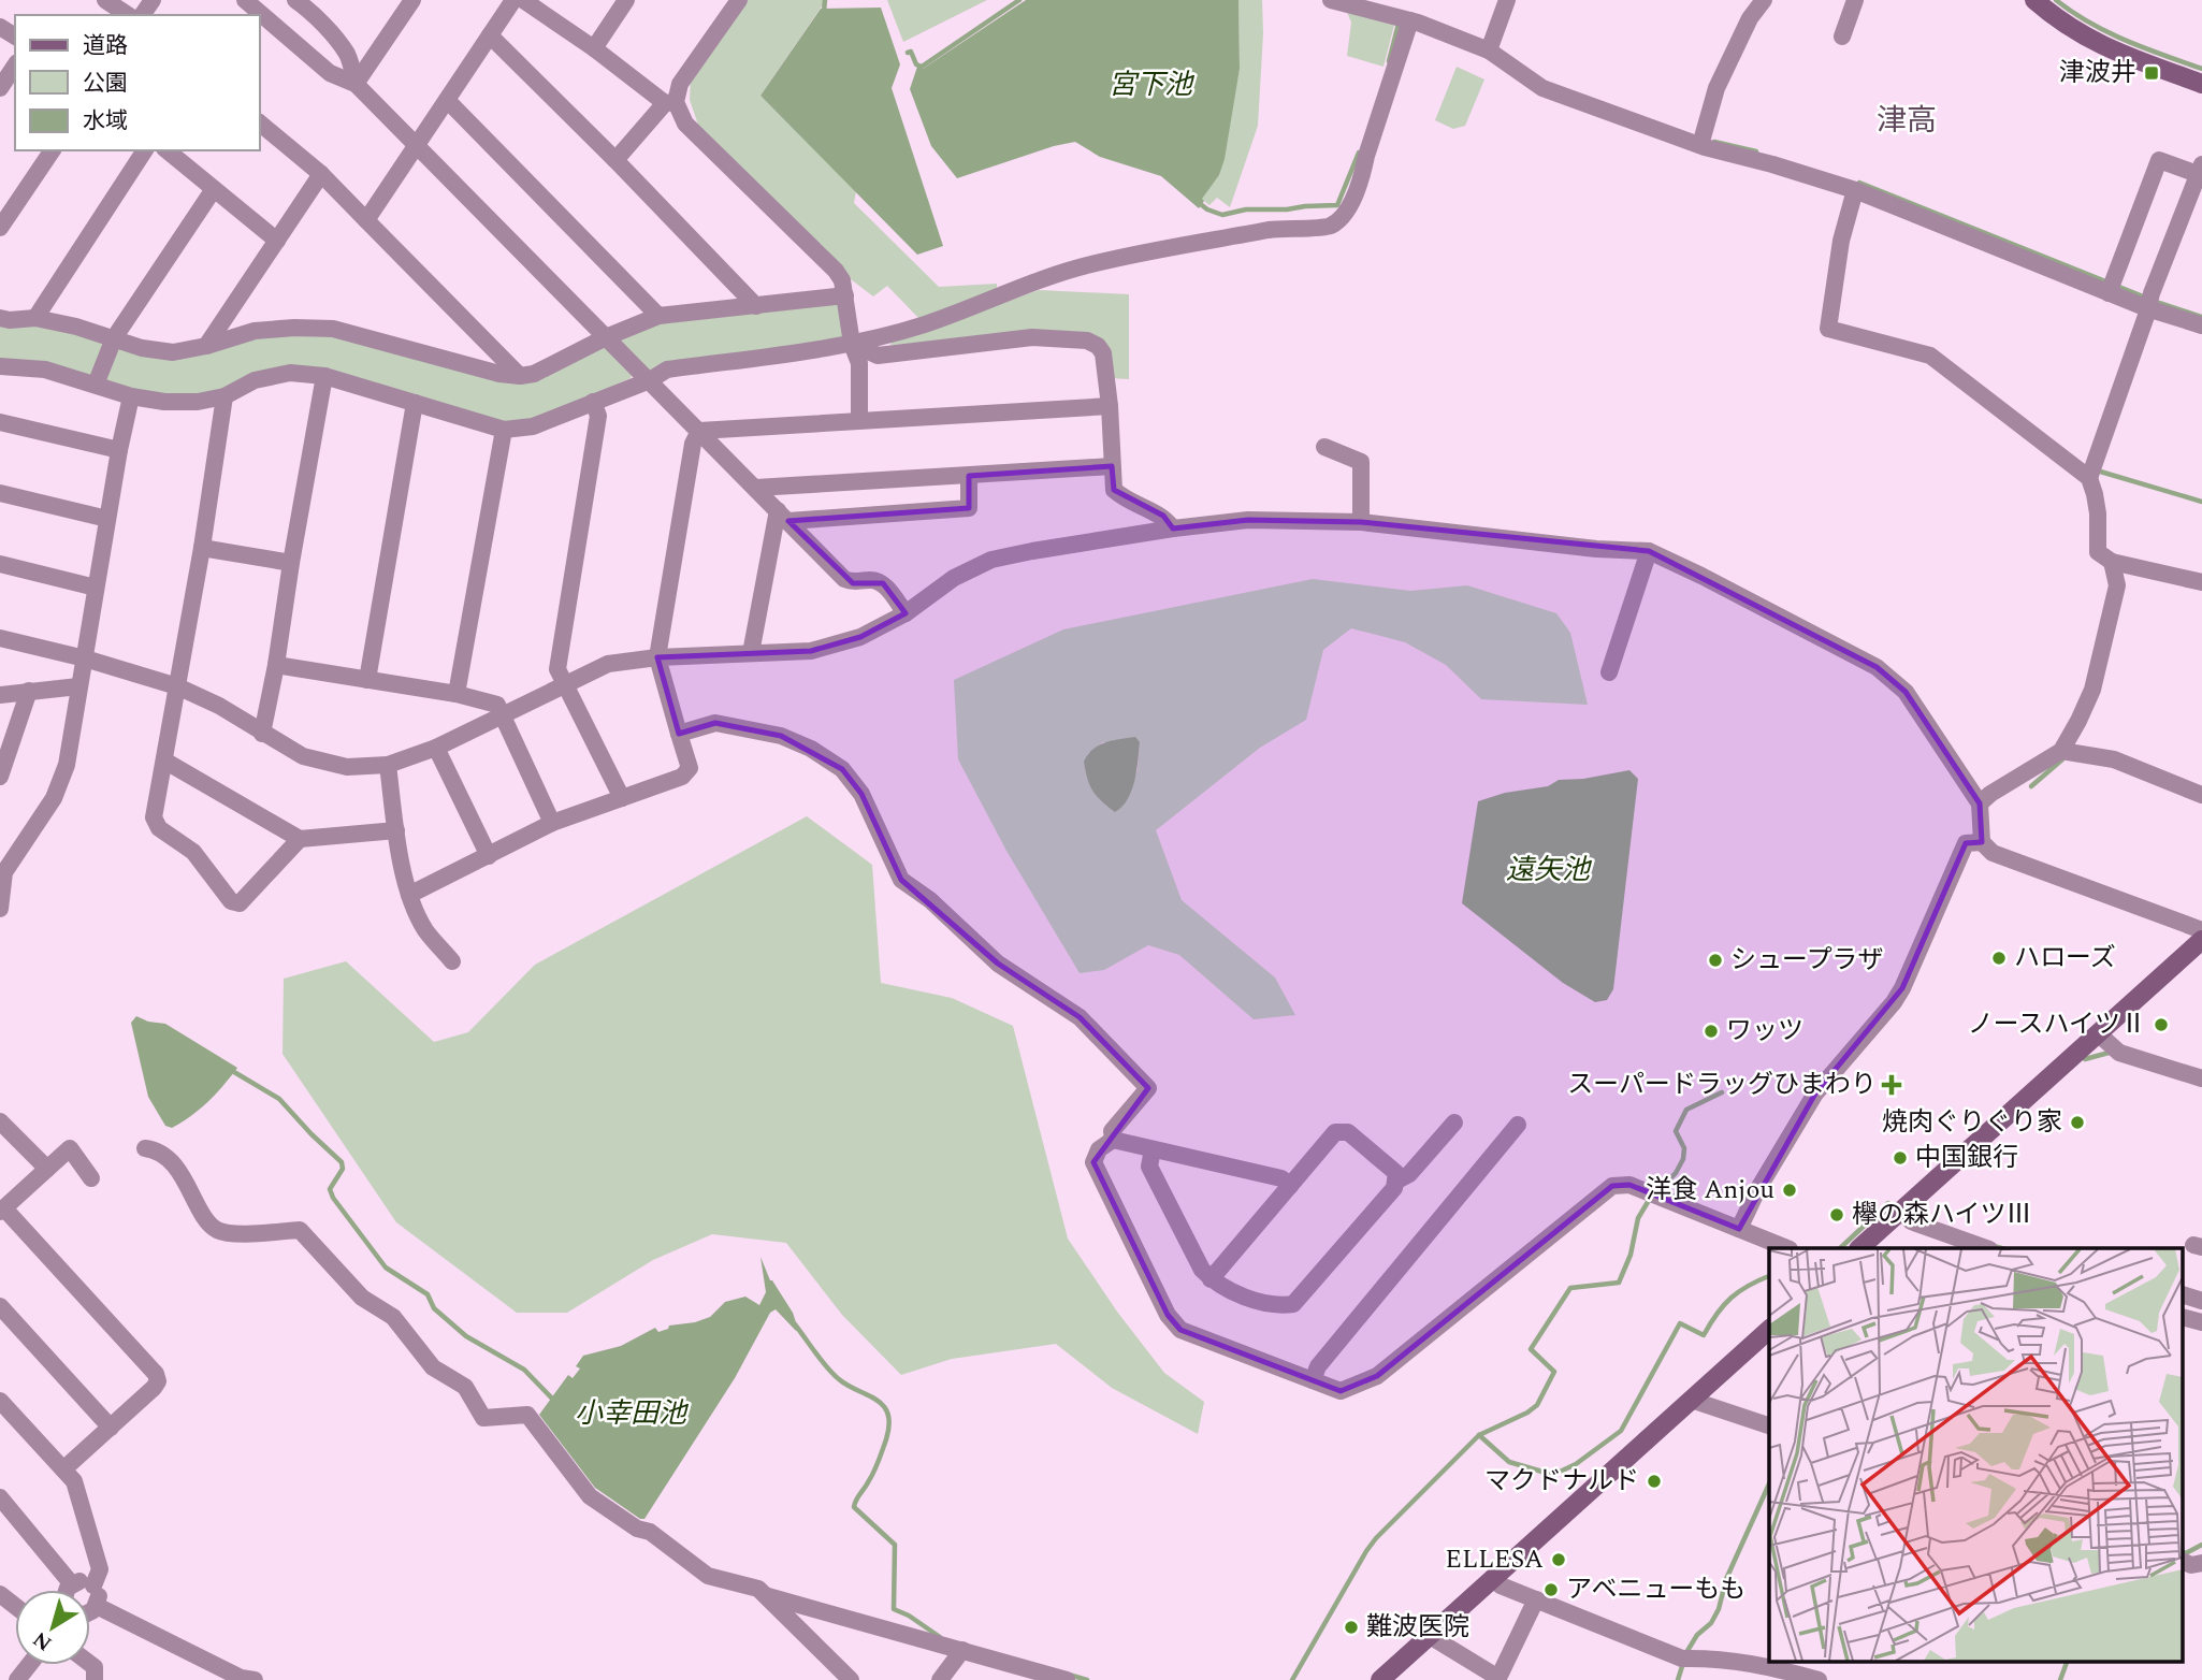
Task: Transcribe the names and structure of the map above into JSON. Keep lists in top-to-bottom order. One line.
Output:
{"districts":["津高"],"water":["宮下池","遠矢池","小幸田池"],"places":{"transit":["津波井"],"other":["ハローズ","シュープラザ","ノースハイツⅡ","ワッツ","焼肉ぐりぐり家","中国銀行","洋食 Anjou","欅の森ハイツⅢ","マクドナルド","ELLESA","アベニューもも","難波医院"],"health":["スーパードラッグひまわり"]},"legend":["道路","公園","水域"],"north":"bottom left"}
